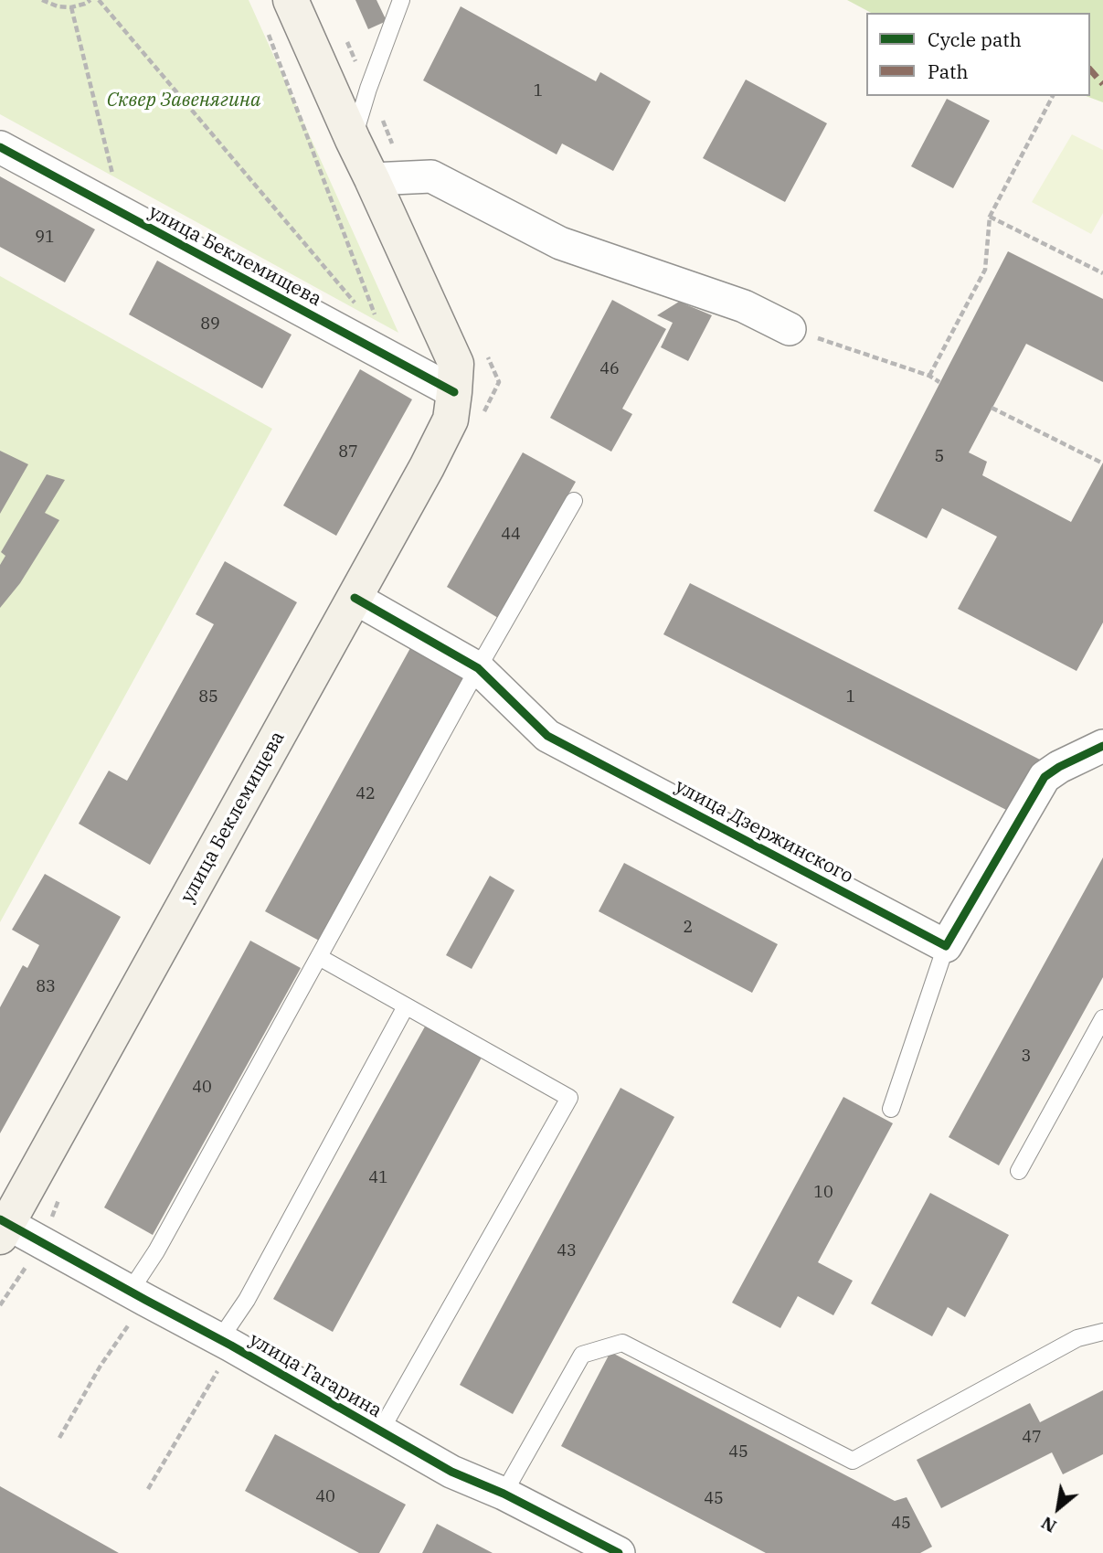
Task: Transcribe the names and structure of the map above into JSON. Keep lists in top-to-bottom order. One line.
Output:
{"streets":{"main road":["улица Беклемищева"],"street":["улица Дзержинского","улица Гагарина"]},"crossings":[["улица Беклемищева","улица Дзержинского"],["улица Беклемищева","улица Гагарина"]],"parks":["Сквер Завенягина"],"house_numbers":["1","91","89","46","87","5","44","85","1","42","2","83","3","40","41","10","43","47","45","40","45","45"],"legend":["Cycle path","Path"],"north":"bottom left"}
